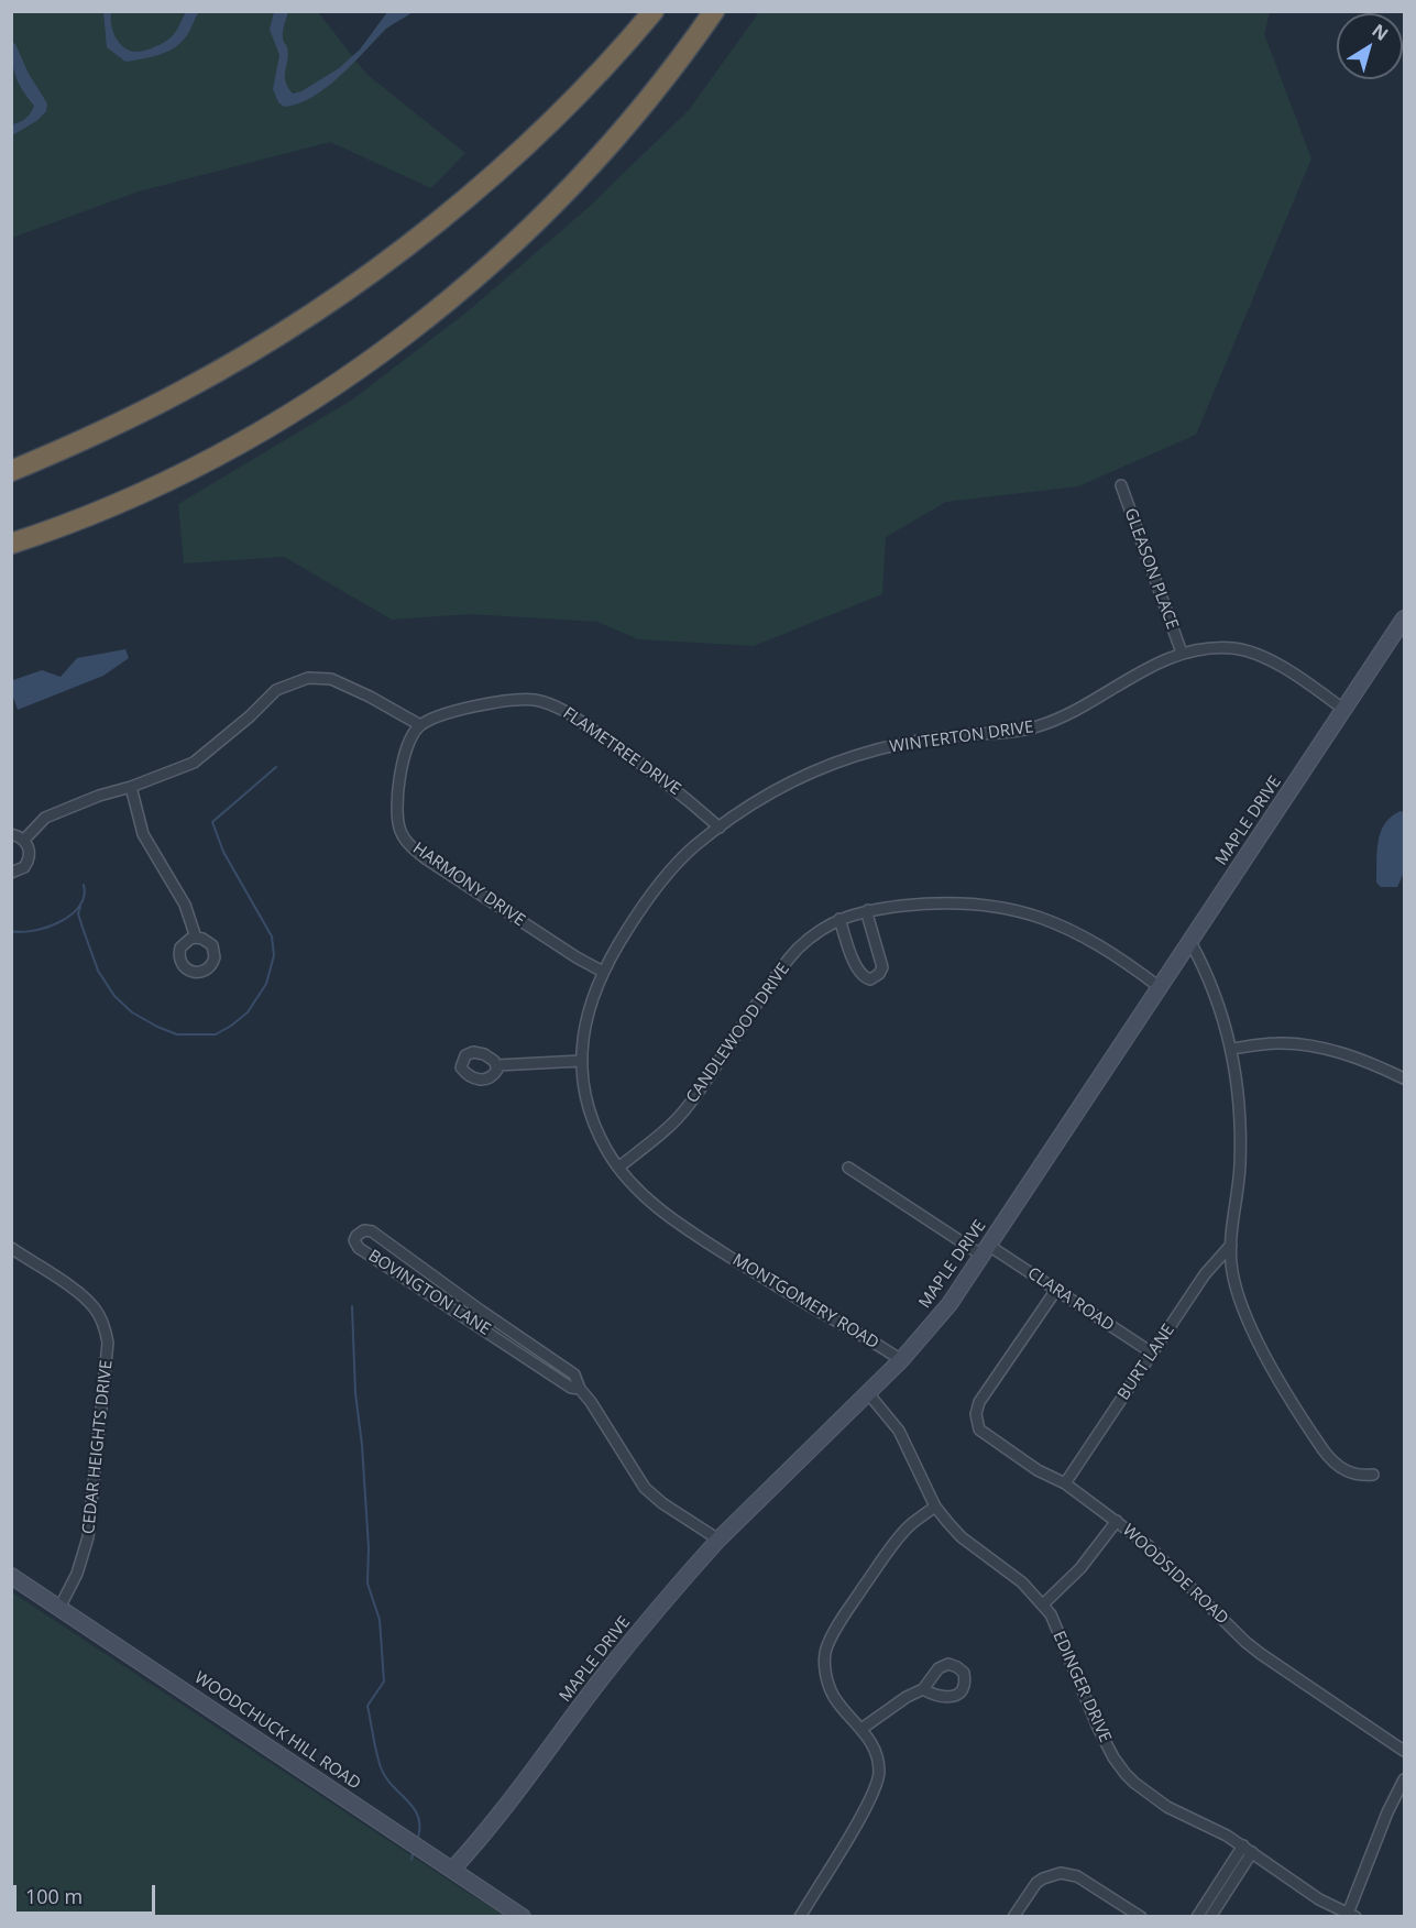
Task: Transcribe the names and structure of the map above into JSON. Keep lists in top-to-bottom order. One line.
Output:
{"streets":{"street":["GLEASON PLACE","WINTERTON DRIVE","FLAMETREE DRIVE","MAPLE DRIVE","HARMONY DRIVE","CANDLEWOOD DRIVE","BOVINGTON LANE","CLARA ROAD","MONTGOMERY ROAD","BURT LANE","CEDAR HEIGHTS DRIVE","WOODSIDE ROAD","EDINGER DRIVE","WOODCHUCK HILL ROAD"]},"crossings":[["GLEASON PLACE","WINTERTON DRIVE"],["WINTERTON DRIVE","FLAMETREE DRIVE"],["WINTERTON DRIVE","MAPLE DRIVE"],["WINTERTON DRIVE","HARMONY DRIVE"],["WINTERTON DRIVE","CANDLEWOOD DRIVE"],["WINTERTON DRIVE","MONTGOMERY ROAD"],["FLAMETREE DRIVE","HARMONY DRIVE"],["MAPLE DRIVE","CANDLEWOOD DRIVE"],["MAPLE DRIVE","BOVINGTON LANE"],["MAPLE DRIVE","CLARA ROAD"],["MAPLE DRIVE","MONTGOMERY ROAD"],["MAPLE DRIVE","EDINGER DRIVE"],["MAPLE DRIVE","WOODCHUCK HILL ROAD"],["CLARA ROAD","BURT LANE"],["CLARA ROAD","WOODSIDE ROAD"],["BURT LANE","WOODSIDE ROAD"],["CEDAR HEIGHTS DRIVE","WOODCHUCK HILL ROAD"]],"scale_bar":"100 m","north":"top right"}
